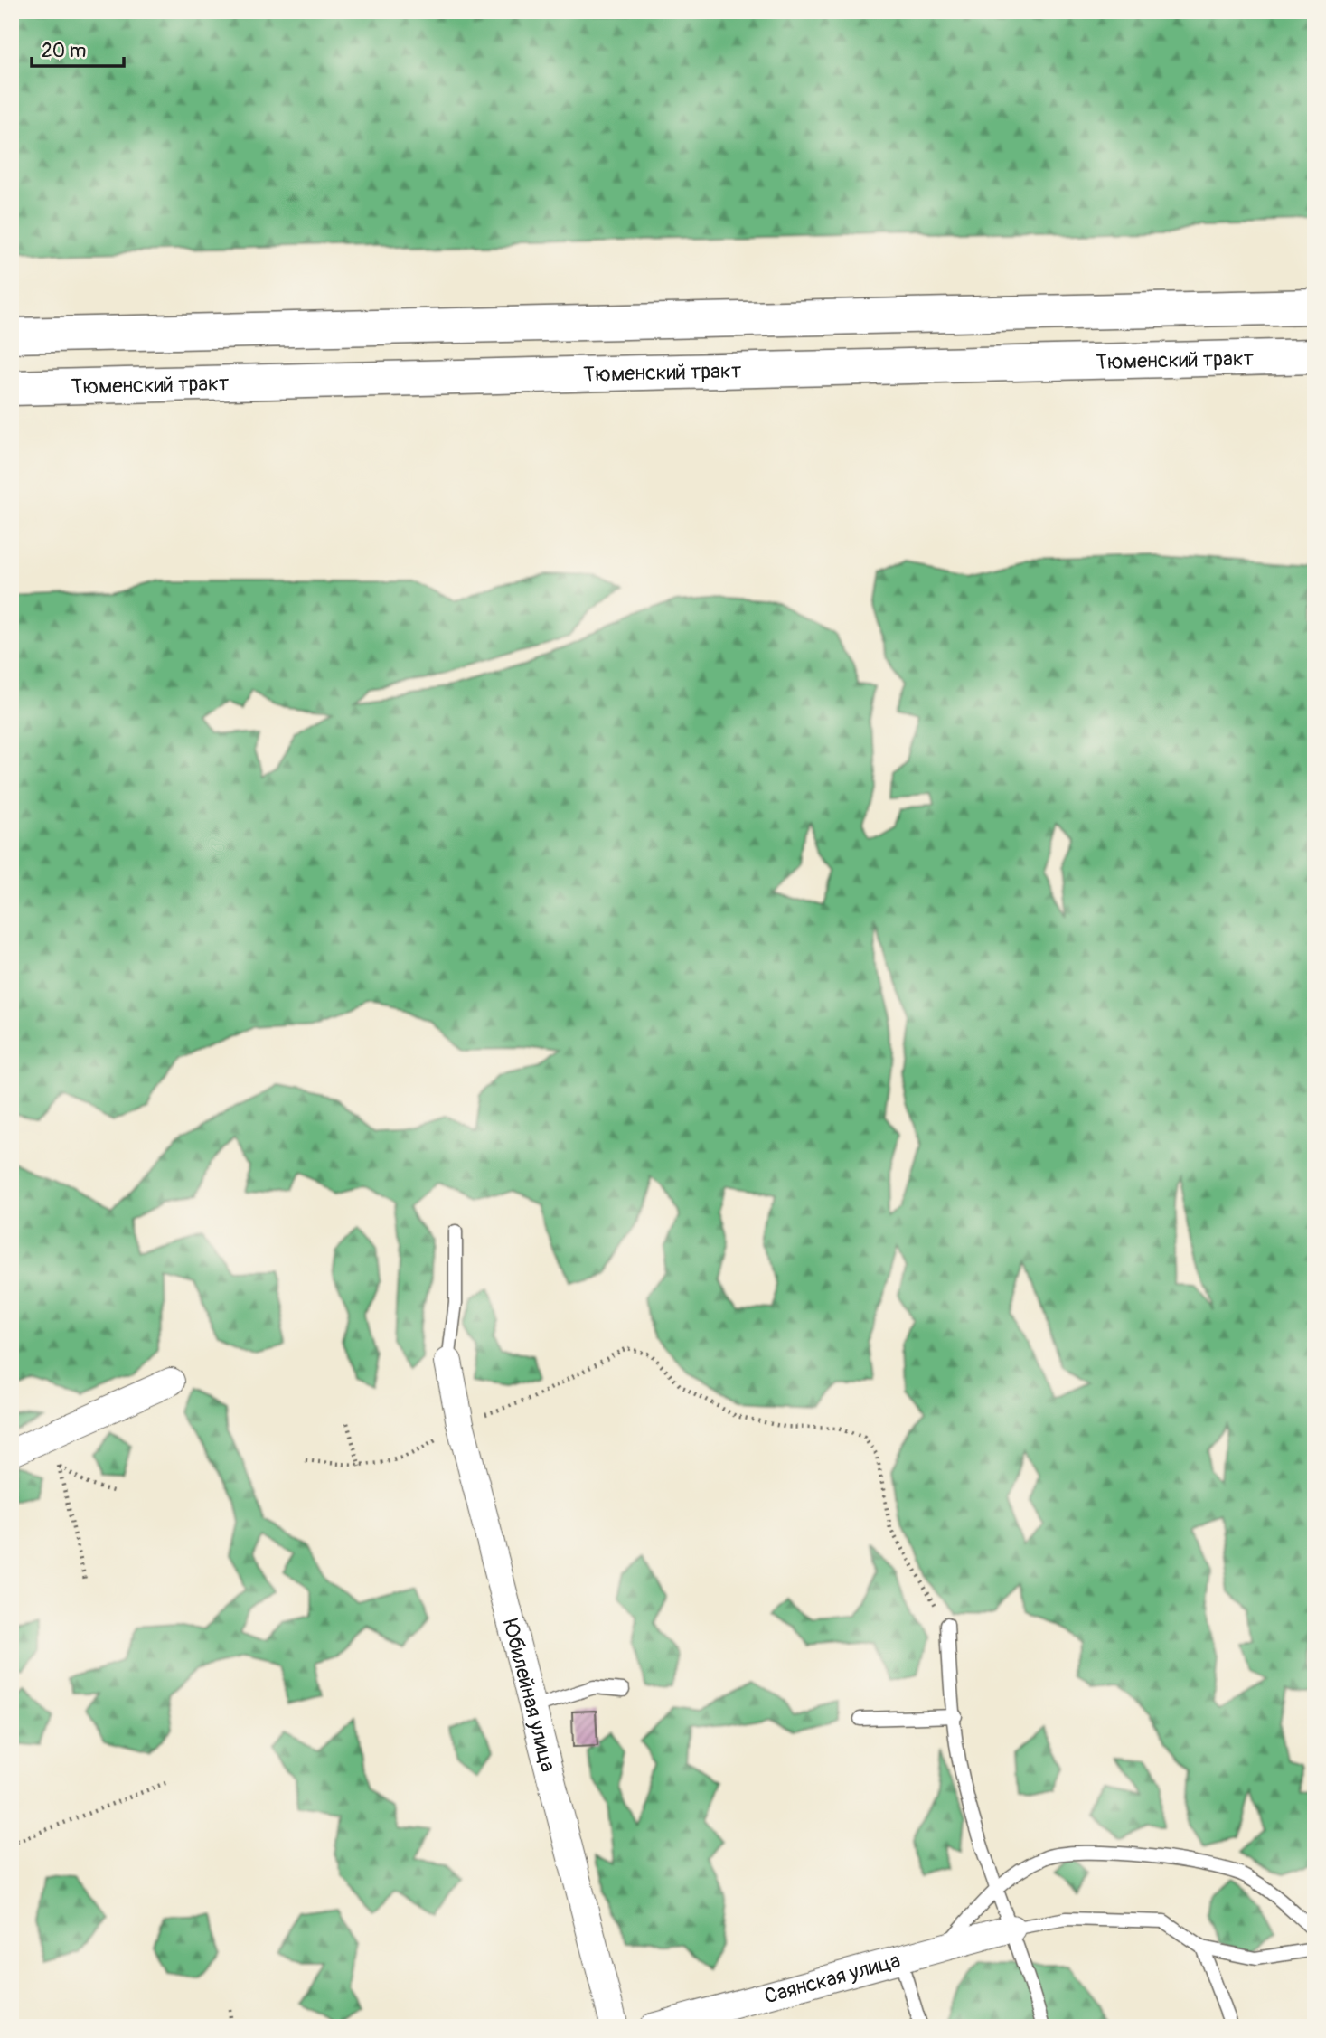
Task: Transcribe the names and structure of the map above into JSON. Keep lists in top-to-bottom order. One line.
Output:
{"streets":{"main road":["Тюменский тракт"],"street":["Юбилейная улица","Саянская улица"]},"scale_bar":"20 m"}
